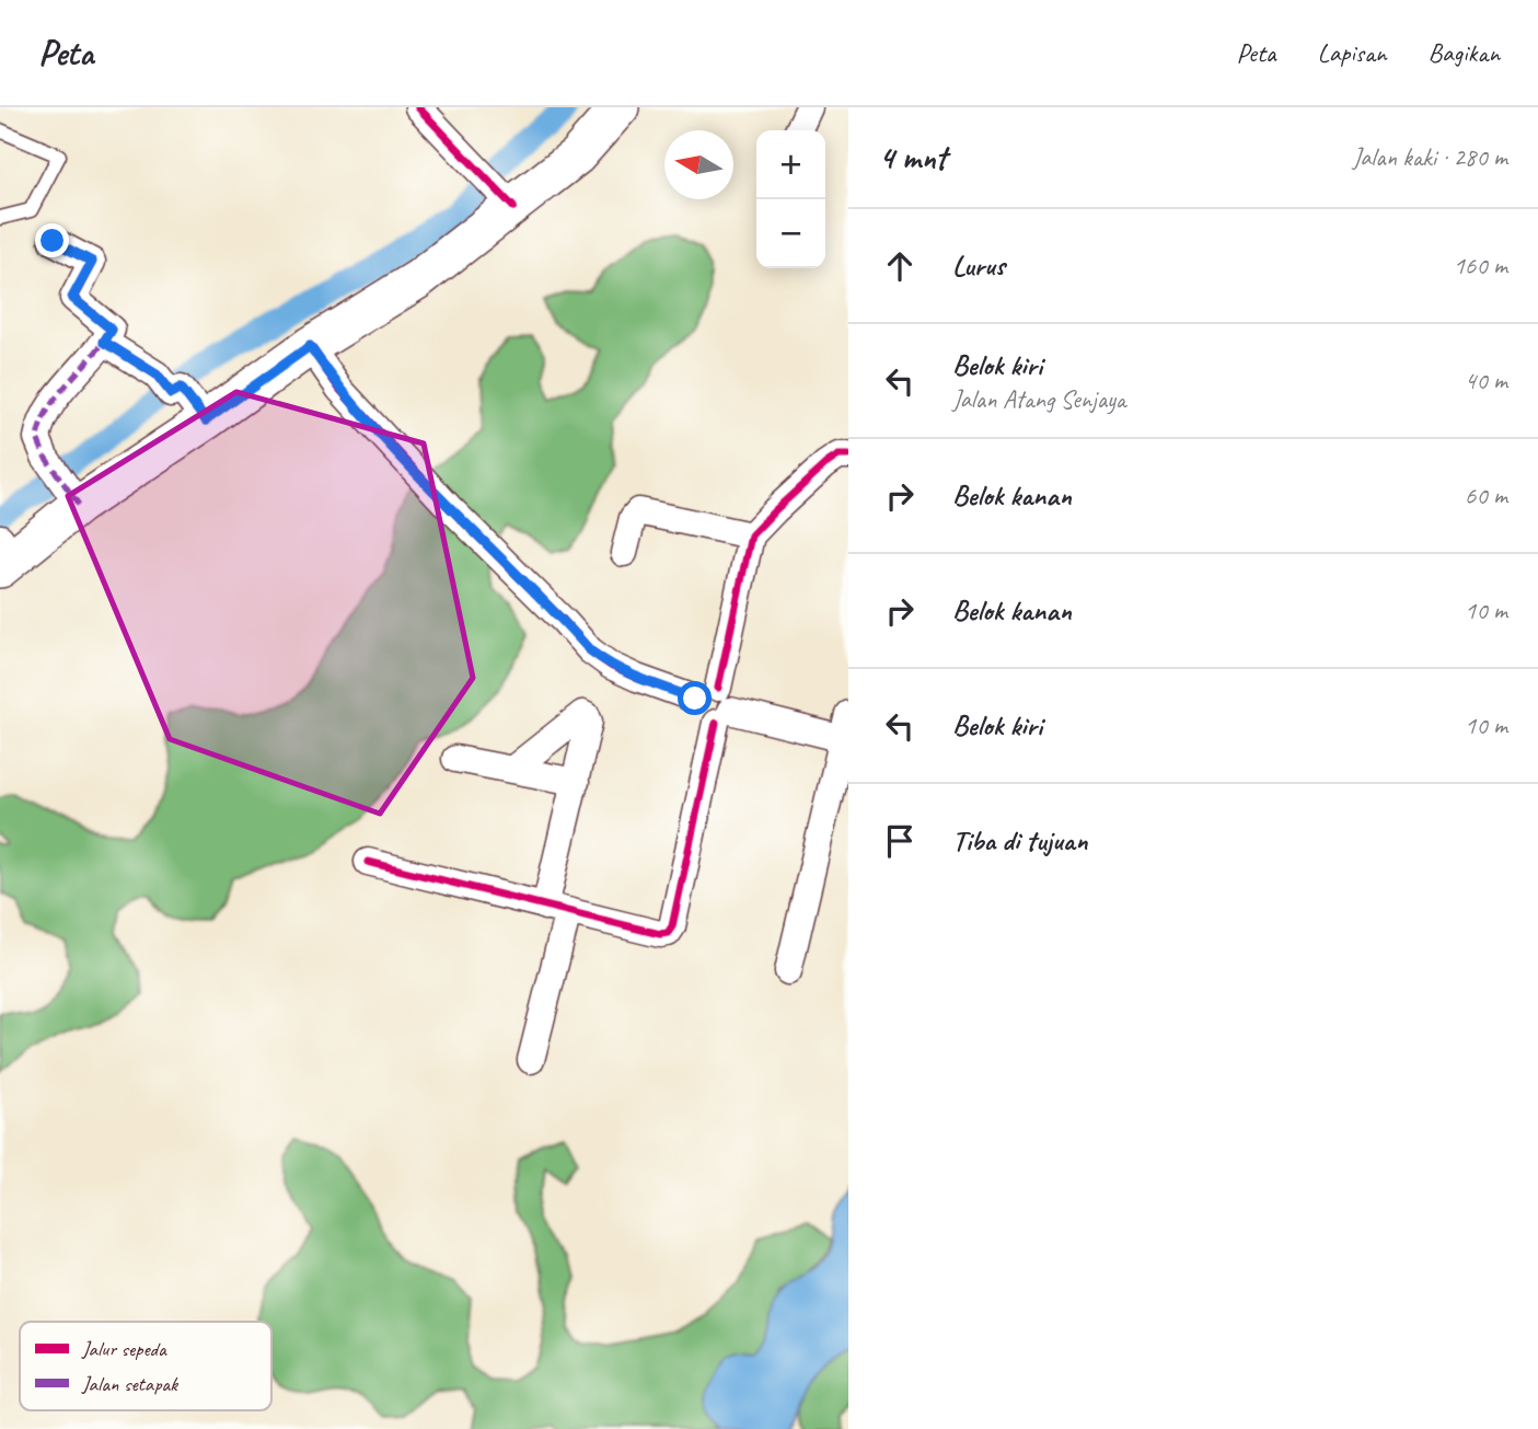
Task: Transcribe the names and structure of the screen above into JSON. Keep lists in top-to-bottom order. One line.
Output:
{"legend":["Jalur sepeda","Jalan setapak"],"north":"left","page":{"header":"Peta","nav":["Peta","Lapisan","Bagikan"],"heading":["4 mnt","Jalan kaki · 280 m"],"map_buttons":["+","−"],"list":[["Lurus","160 m"],["Belok kiri","Jalan Atang Senjaya","40 m"],["Belok kanan","60 m"],["Belok kanan","10 m"],["Belok kiri","10 m"],"Tiba di tujuan"]}}
